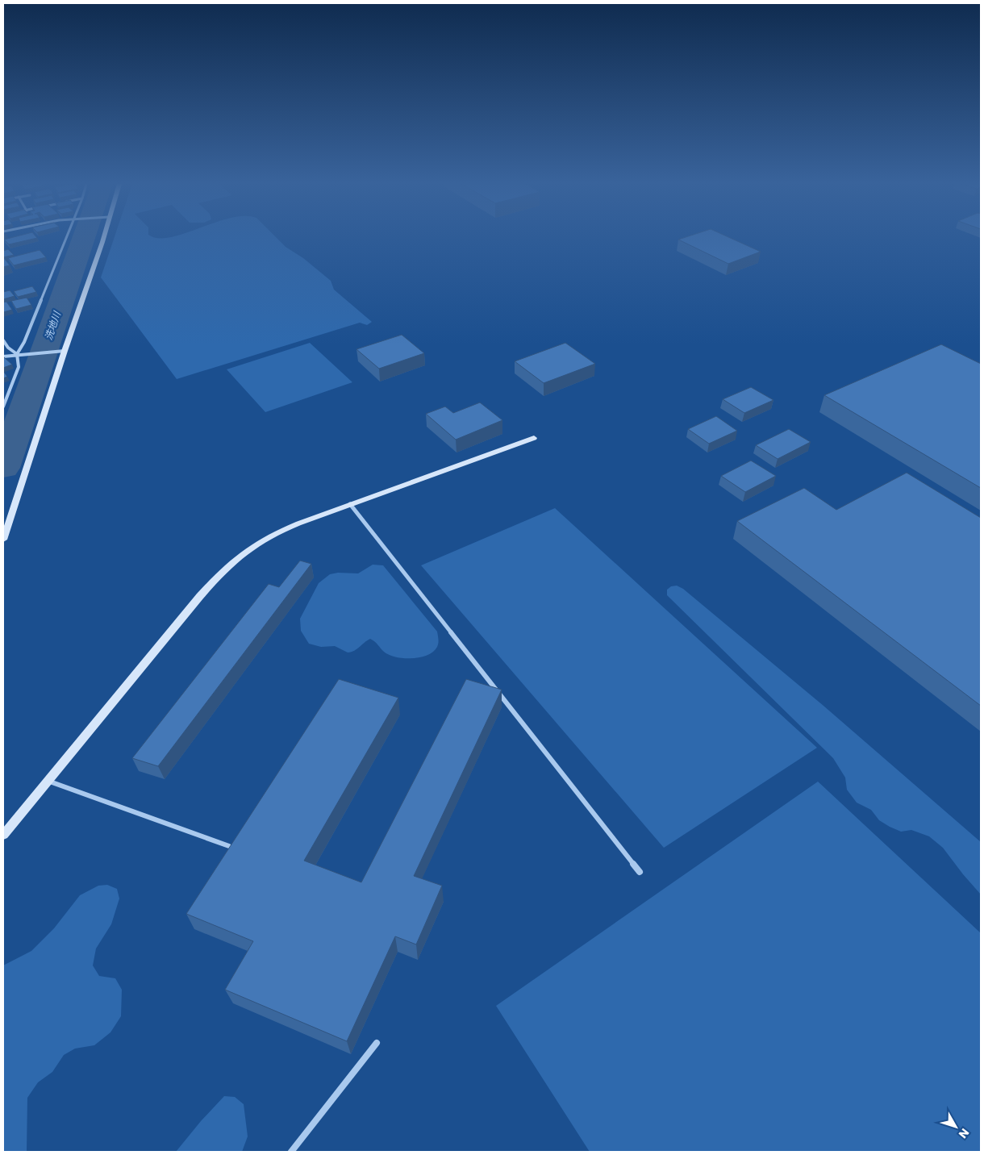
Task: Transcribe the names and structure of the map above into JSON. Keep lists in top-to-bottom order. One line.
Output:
{"water":["洗地川"],"north":"bottom right"}
